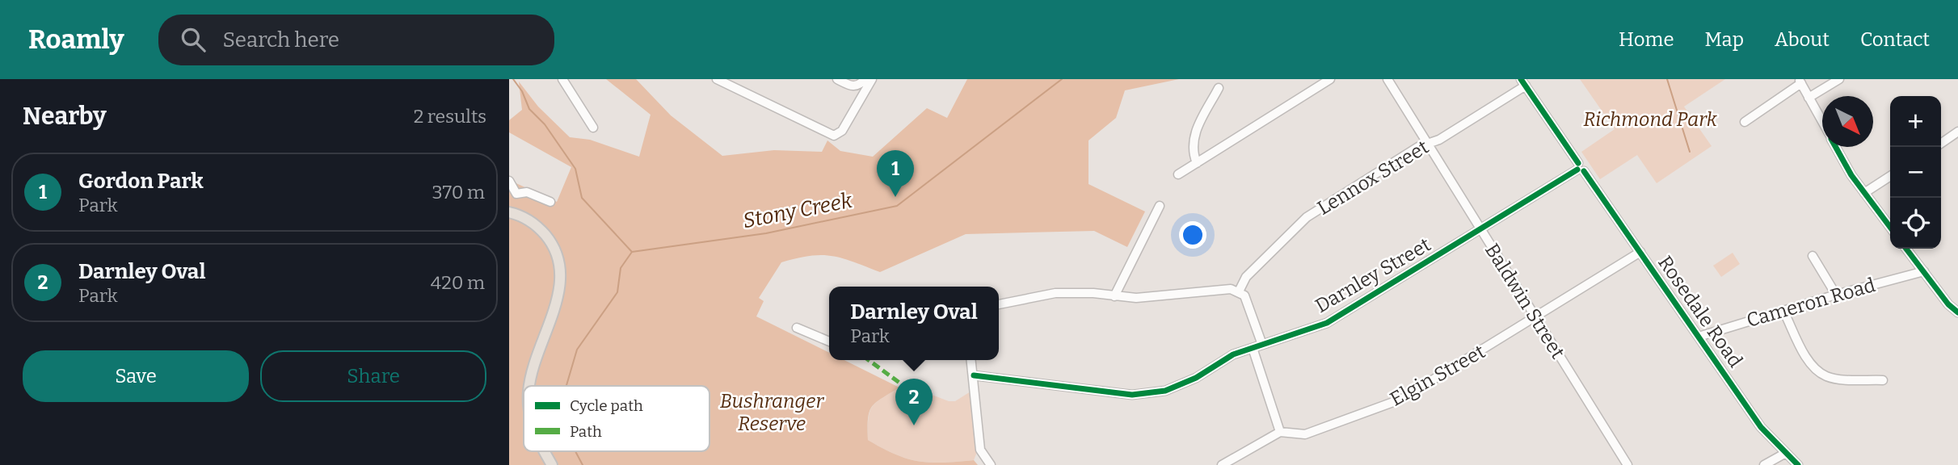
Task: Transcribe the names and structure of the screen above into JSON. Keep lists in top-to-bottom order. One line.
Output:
{"streets":{"street":["Lennox Street","Darnley Street","Baldwin Street","Cameron Road","Rosedale Road","Elgin Street"]},"crossings":[["Lennox Street","Baldwin Street"],["Lennox Street","Rosedale Road"],["Darnley Street","Baldwin Street"],["Darnley Street","Rosedale Road"],["Baldwin Street","Elgin Street"],["Cameron Road","Rosedale Road"],["Rosedale Road","Elgin Street"]],"water":["Stony Creek"],"parks":["Richmond Park","Bushranger Reserve"],"legend":["Cycle path","Path"],"north":"bottom right","page":{"header":"Roamly","search":"Search here","nav":["Home","Map","About","Contact"],"heading":["Nearby","2 results"],"map_buttons":["+","−"],"pins":["1","2"],"list":[{"mark":"1","name":"Gordon Park","note":"Park","value":"370 m"},{"mark":"2","name":"Darnley Oval","note":"Park","value":"420 m"}],"popup":["Darnley Oval","Park"],"buttons":["Save","Share"]}}
